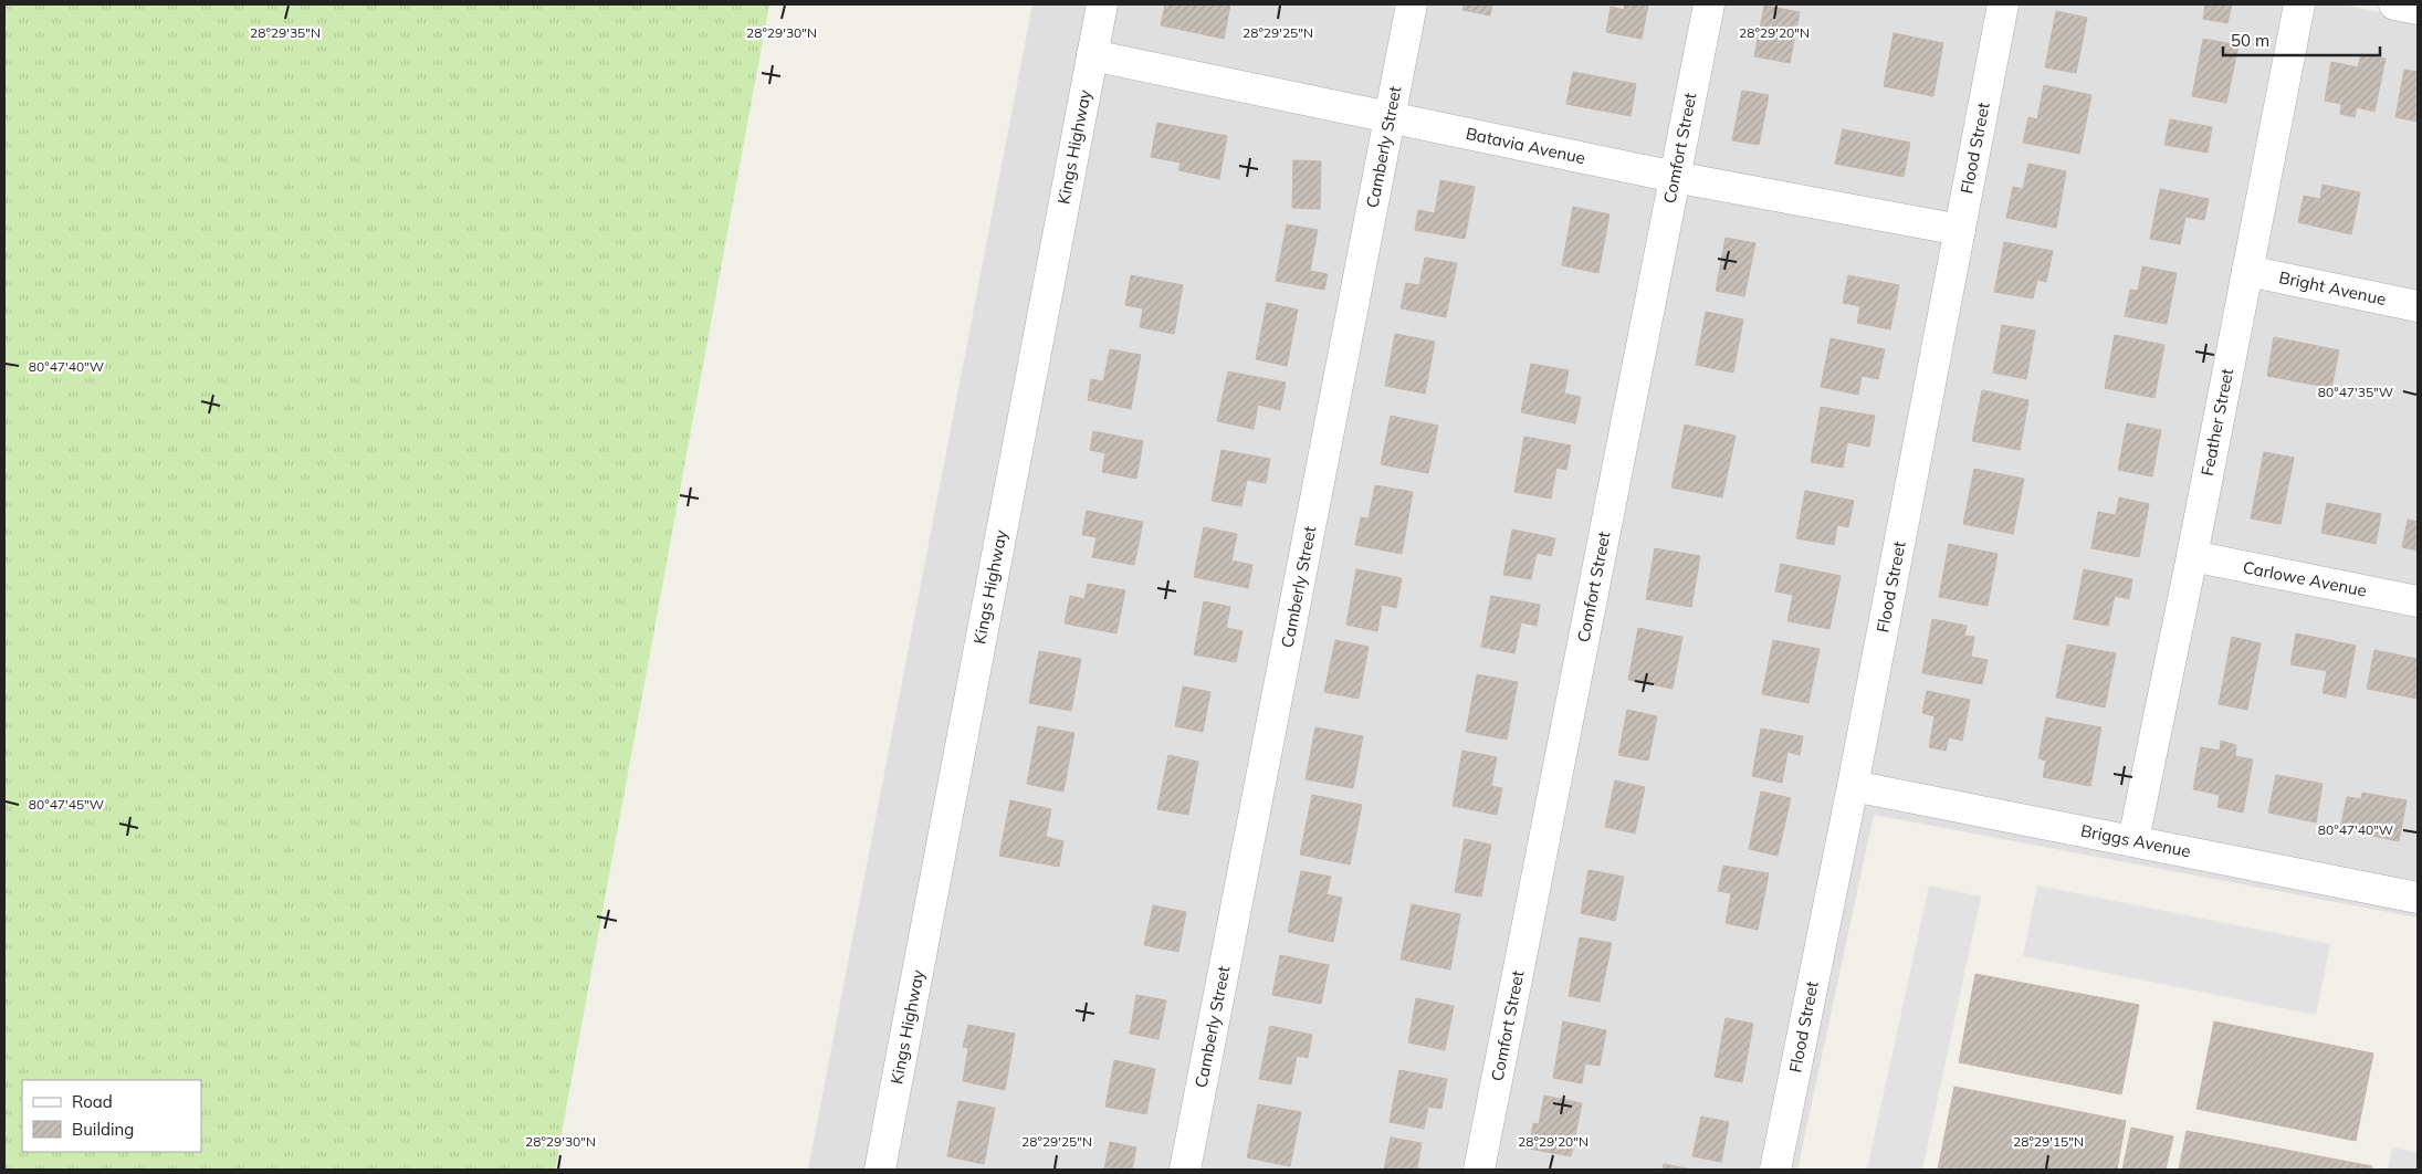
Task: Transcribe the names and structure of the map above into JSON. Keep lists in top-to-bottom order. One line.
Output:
{"streets":{"street":["Batavia Avenue","Kings Highway","Camberly Street","Comfort Street","Flood Street","Bright Avenue","Feather Street","Carlowe Avenue","Briggs Avenue"]},"crossings":[["Batavia Avenue","Kings Highway"],["Batavia Avenue","Camberly Street"],["Batavia Avenue","Comfort Street"],["Batavia Avenue","Flood Street"],["Flood Street","Briggs Avenue"],["Bright Avenue","Feather Street"],["Feather Street","Carlowe Avenue"],["Feather Street","Briggs Avenue"]],"legend":["Road","Building"],"scale_bar":"50 m","coordinates":["28°29'35\"N","28°29'30\"N","28°29'25\"N","28°29'20\"N","80°47'40\"W","80°47'35\"W","80°47'45\"W","28°29'15\"N"]}
